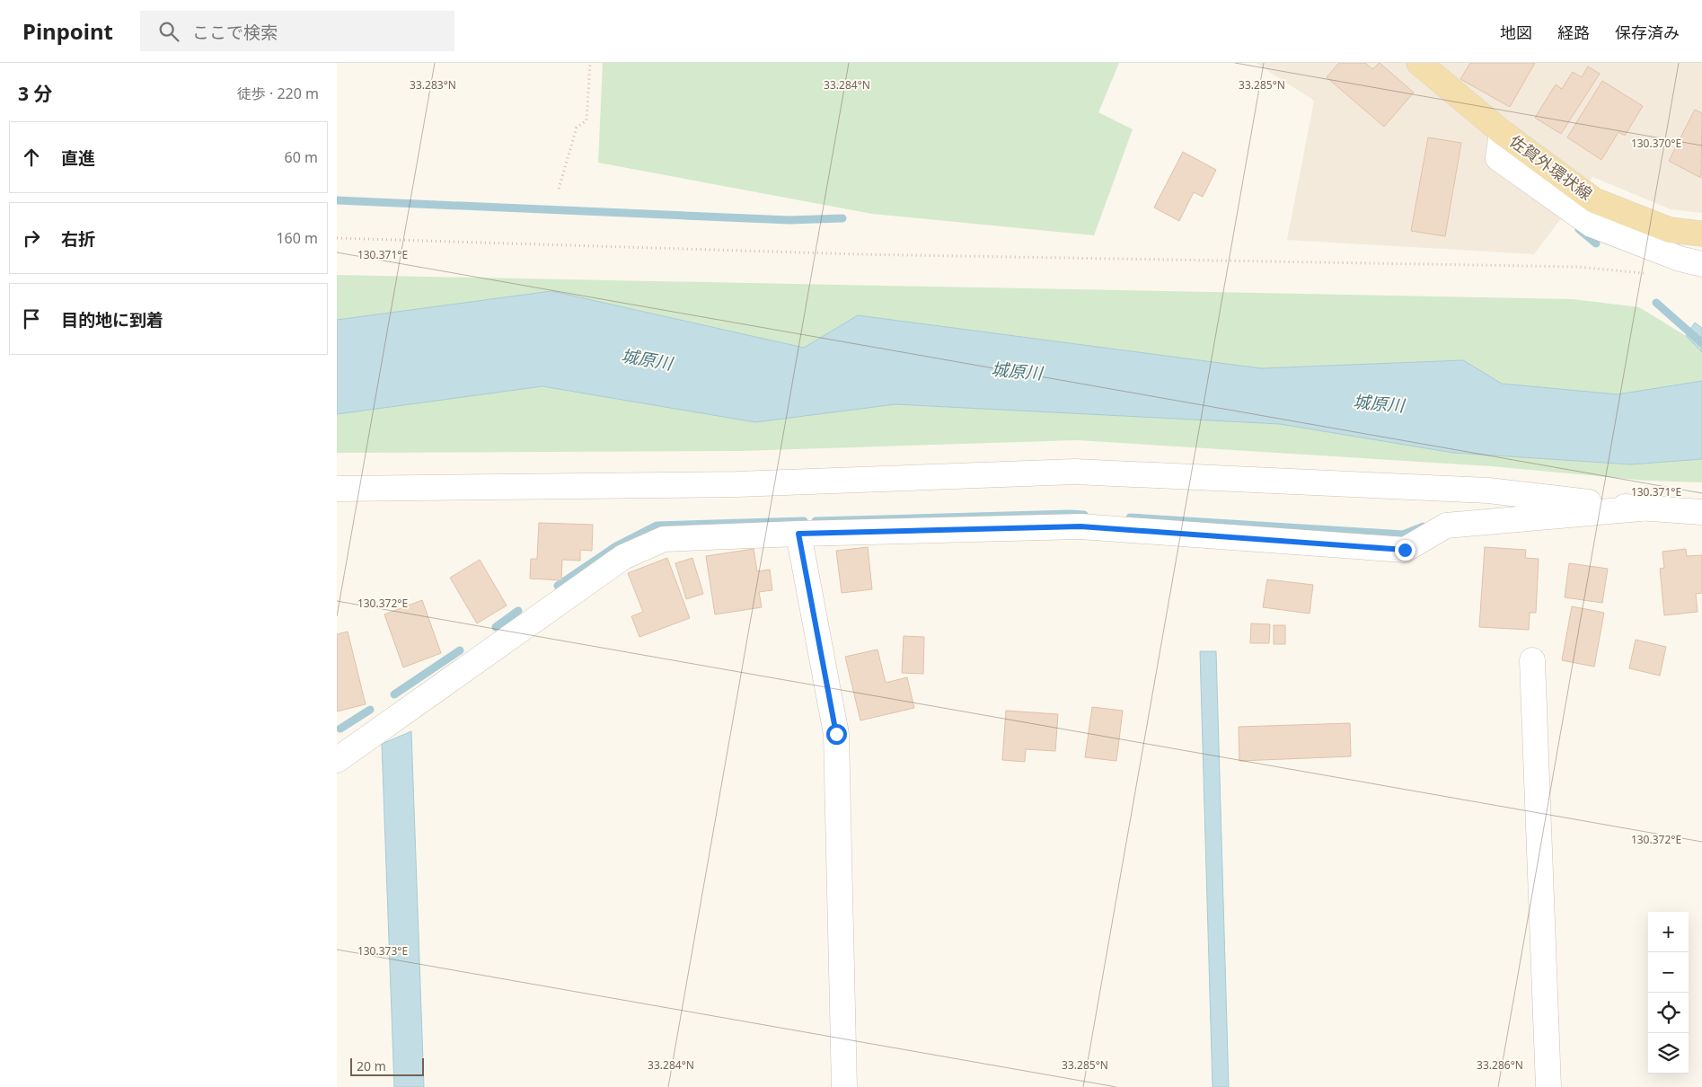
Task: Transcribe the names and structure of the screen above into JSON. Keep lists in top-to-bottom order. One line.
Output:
{"streets":{"main road":["佐賀外環状線"]},"water":["城原川"],"scale_bar":"20 m","page":{"header":"Pinpoint","search":"ここで検索","nav":["地図","経路","保存済み"],"heading":["3 分","徒歩 · 220 m"],"list":[["直進","60 m"],["右折","160 m"],"目的地に到着"],"map_buttons":["+","−"],"scale":"20 m"},"coordinates":["33.283°N","33.284°N","33.285°N","130.370°E","130.371°E","130.372°E","130.373°E","33.286°N"]}
